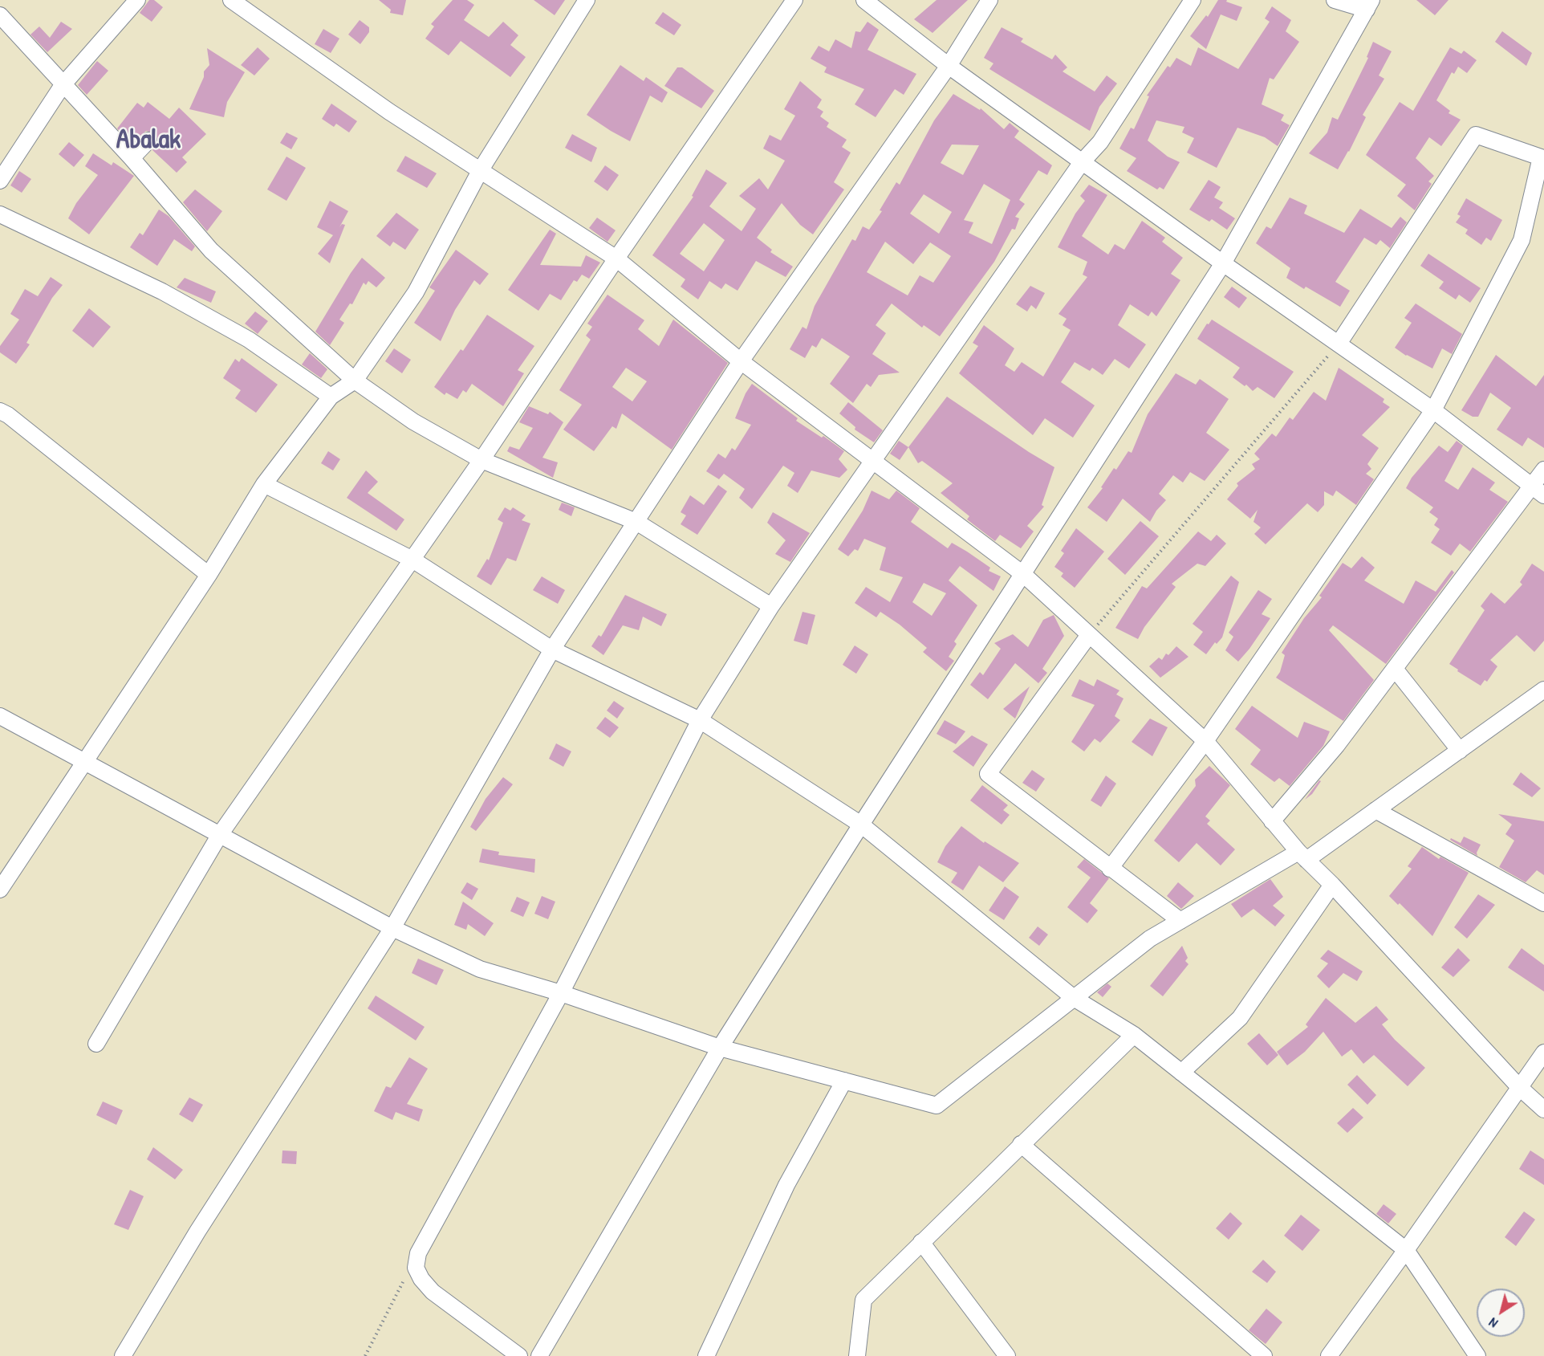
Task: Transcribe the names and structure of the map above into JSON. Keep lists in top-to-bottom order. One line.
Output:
{"districts":["Abalak"],"north":"bottom left"}
